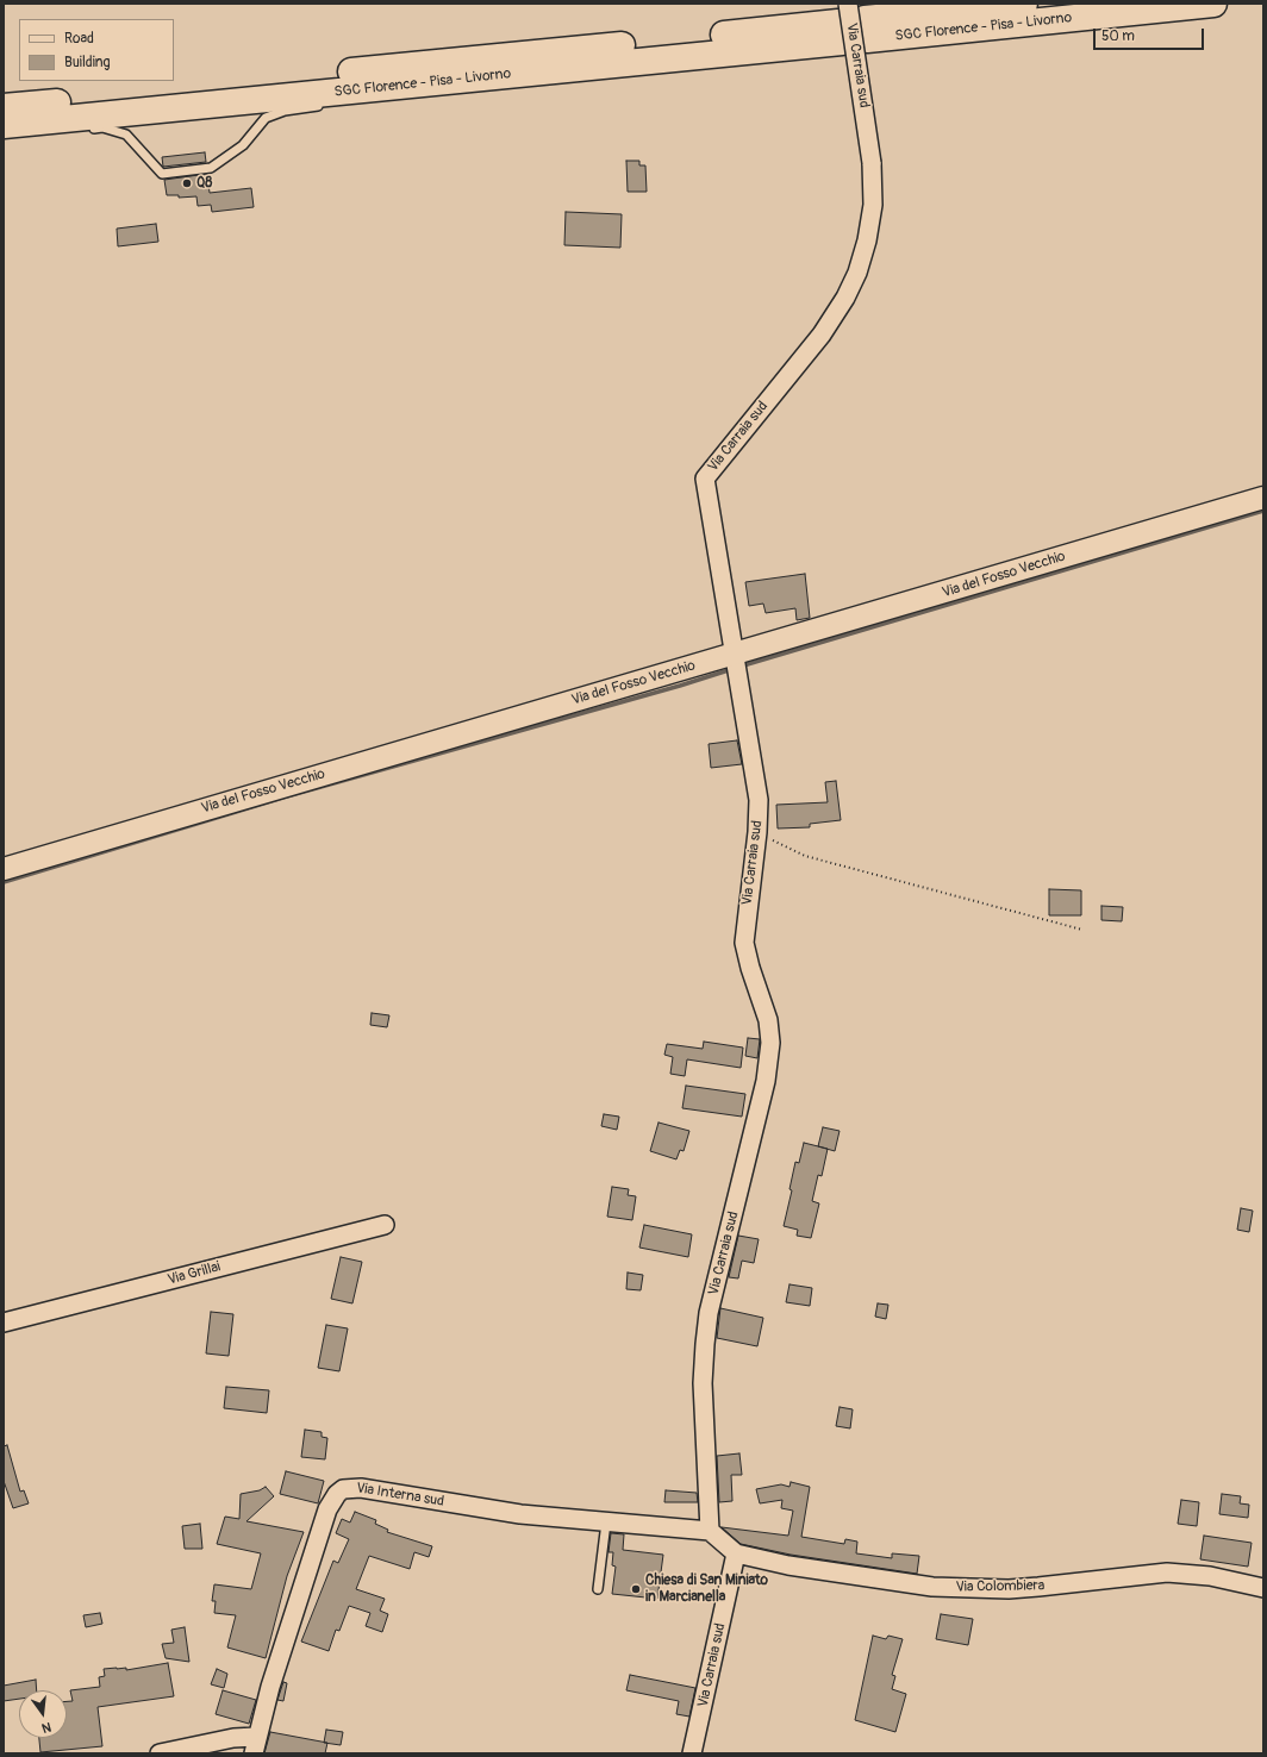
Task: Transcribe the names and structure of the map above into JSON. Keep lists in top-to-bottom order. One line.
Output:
{"streets":{"highway":["SGC Florence - Pisa - Livorno"],"street":["Via Carraia sud","Via del Fosso Vecchio","Via Grillai","Via Interna sud","Via Colombiera"]},"crossings":[["SGC Florence - Pisa - Livorno","Via Carraia sud"],["Via Carraia sud","Via del Fosso Vecchio"],["Via Carraia sud","Via Interna sud"],["Via Carraia sud","Via Colombiera"]],"places":["Q8","Chiesa di San Miniato in Marcianella"],"legend":["Road","Building"],"scale_bar":"50 m","north":"bottom"}
